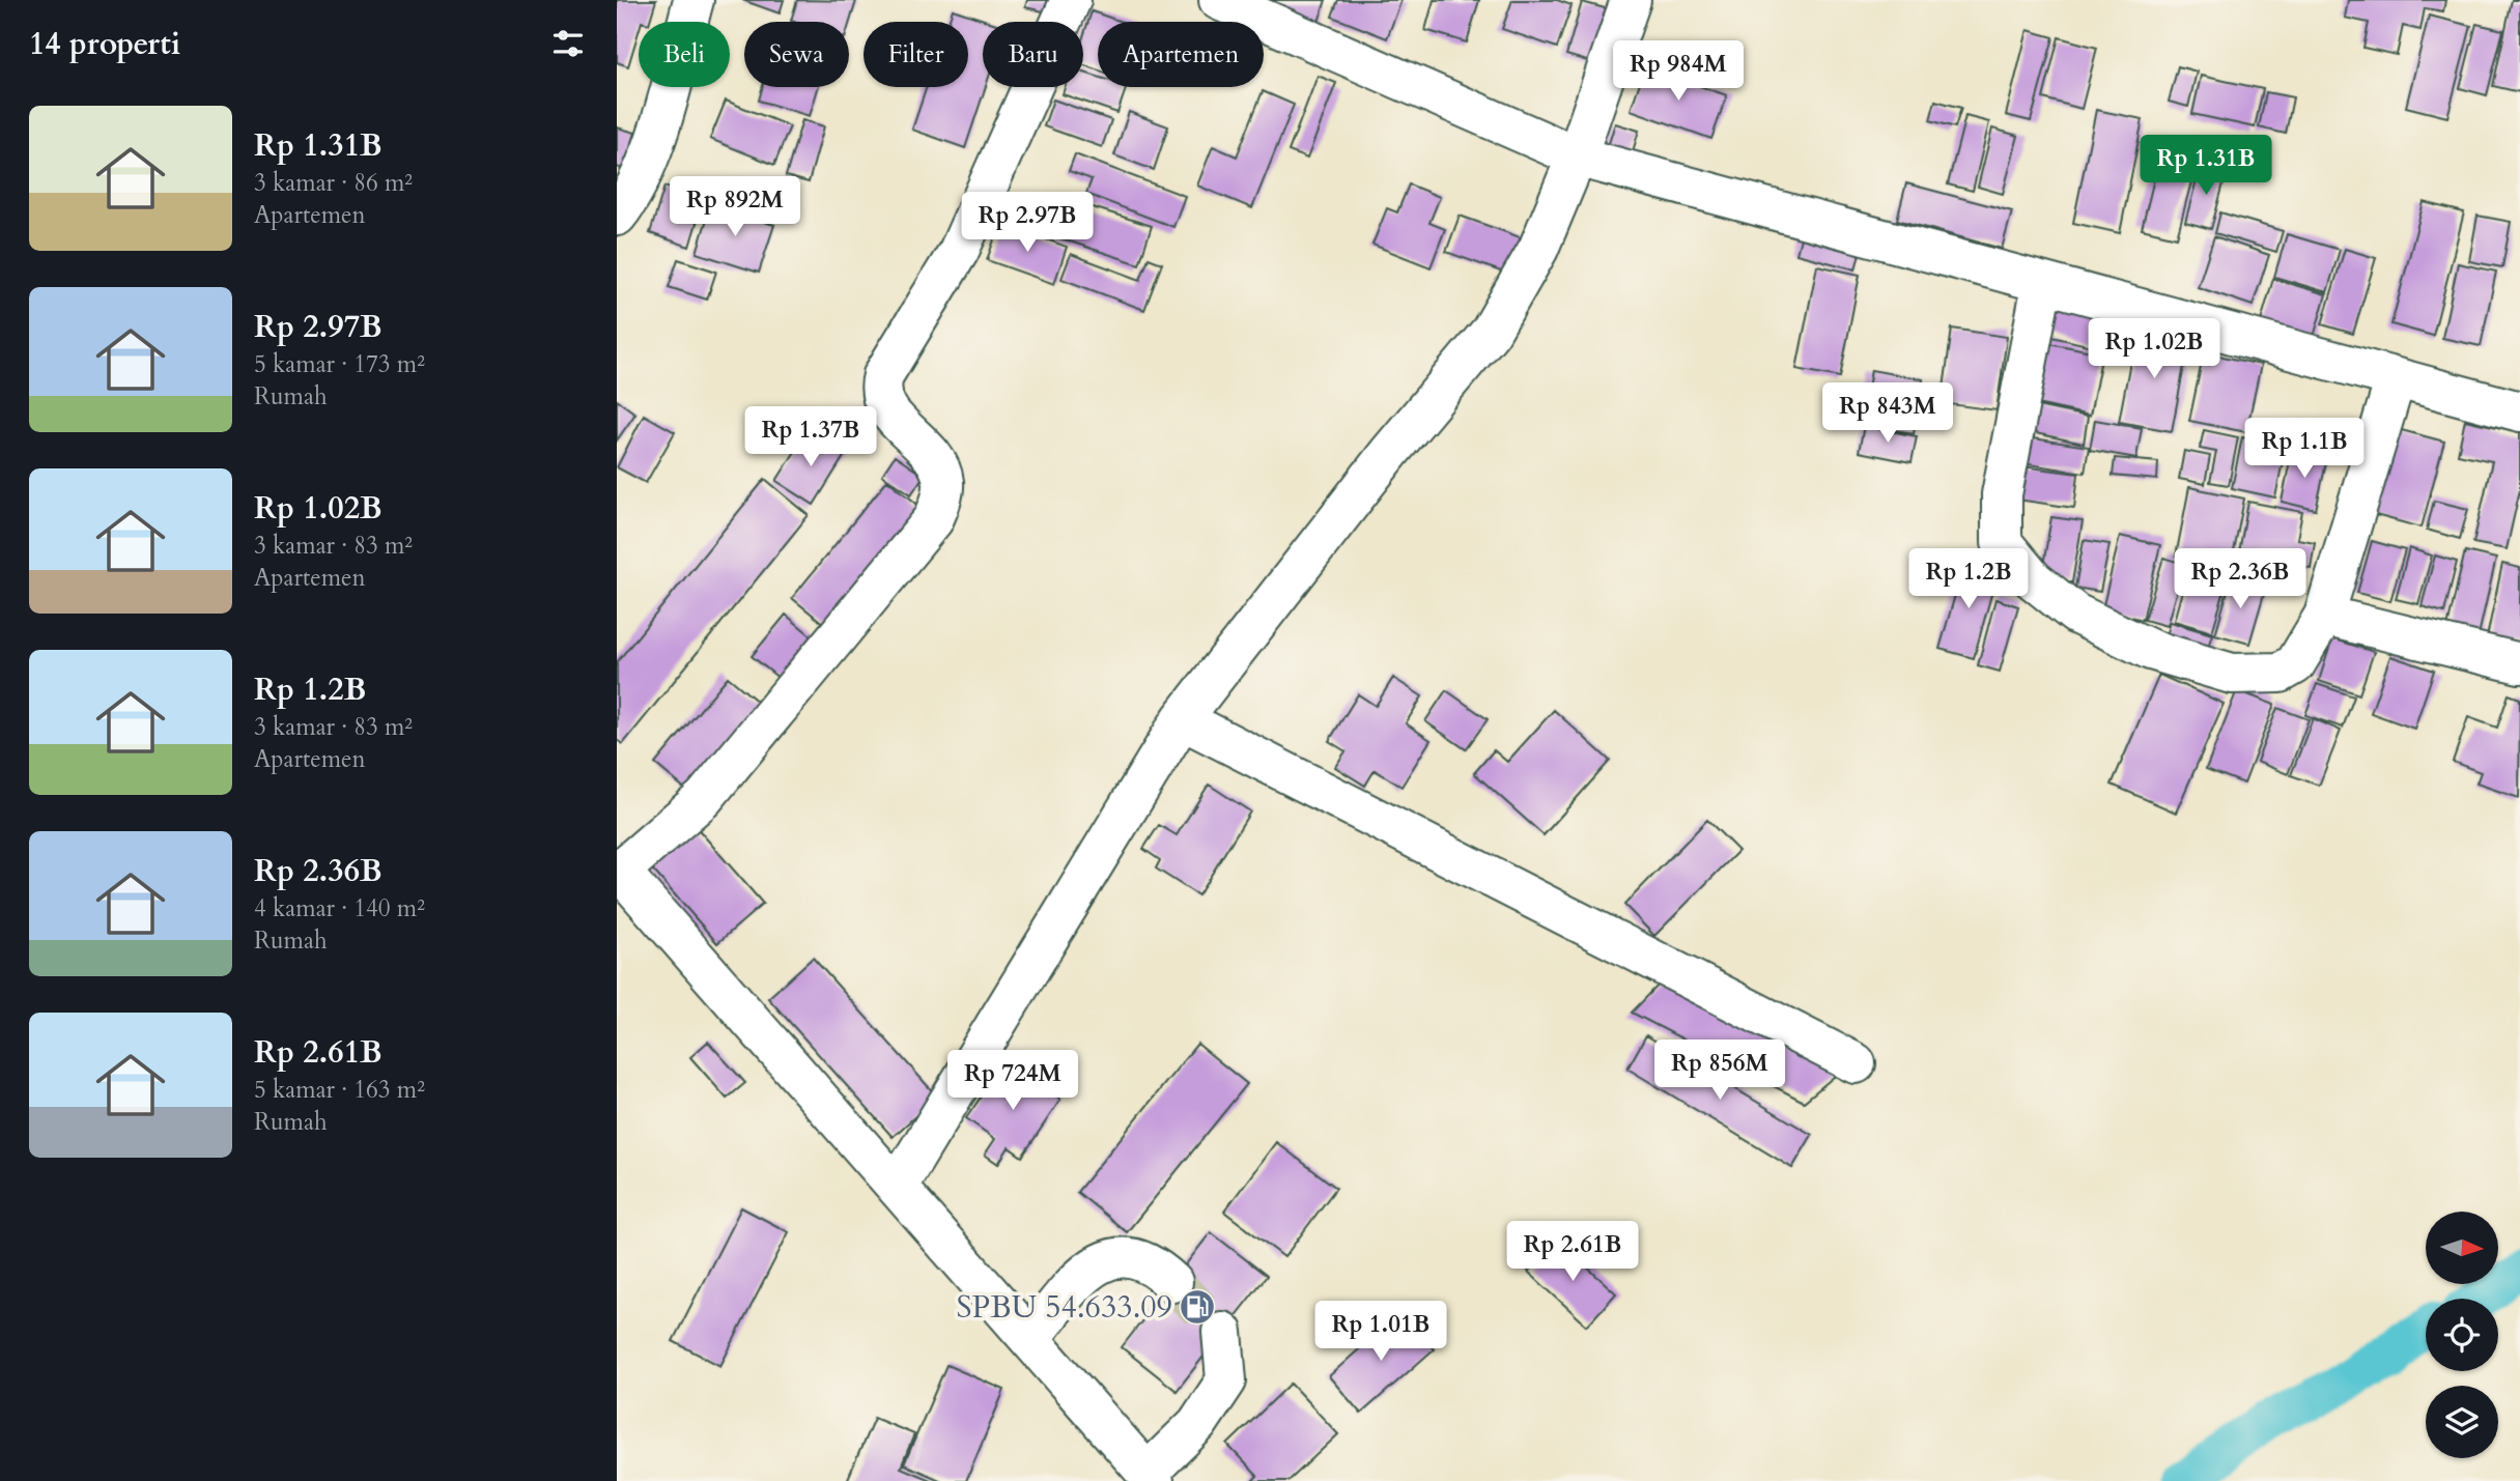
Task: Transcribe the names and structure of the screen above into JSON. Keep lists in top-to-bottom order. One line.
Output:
{"places":{"fuel station":["SPBU 54.633.09"]},"north":"right","page":{"heading":"14 properti","chip":["Beli","Sewa","Filter","Baru","Apartemen"],"price":["Rp 984M","Rp 1.31B","Rp 892M","Rp 2.97B","Rp 1.02B","Rp 843M","Rp 1.37B","Rp 1.1B","Rp 1.2B","Rp 2.36B","Rp 856M","Rp 724M","Rp 2.61B","Rp 1.01B"],"list":[{"name":"Rp 1.31B","note":"3 kamar · 86 m² · Apartemen"},{"name":"Rp 2.97B","note":"5 kamar · 173 m² · Rumah"},{"name":"Rp 1.02B","note":"3 kamar · 83 m² · Apartemen"},{"name":"Rp 1.2B","note":"3 kamar · 83 m² · Apartemen"},{"name":"Rp 2.36B","note":"4 kamar · 140 m² · Rumah"},{"name":"Rp 2.61B","note":"5 kamar · 163 m² · Rumah"}]}}
